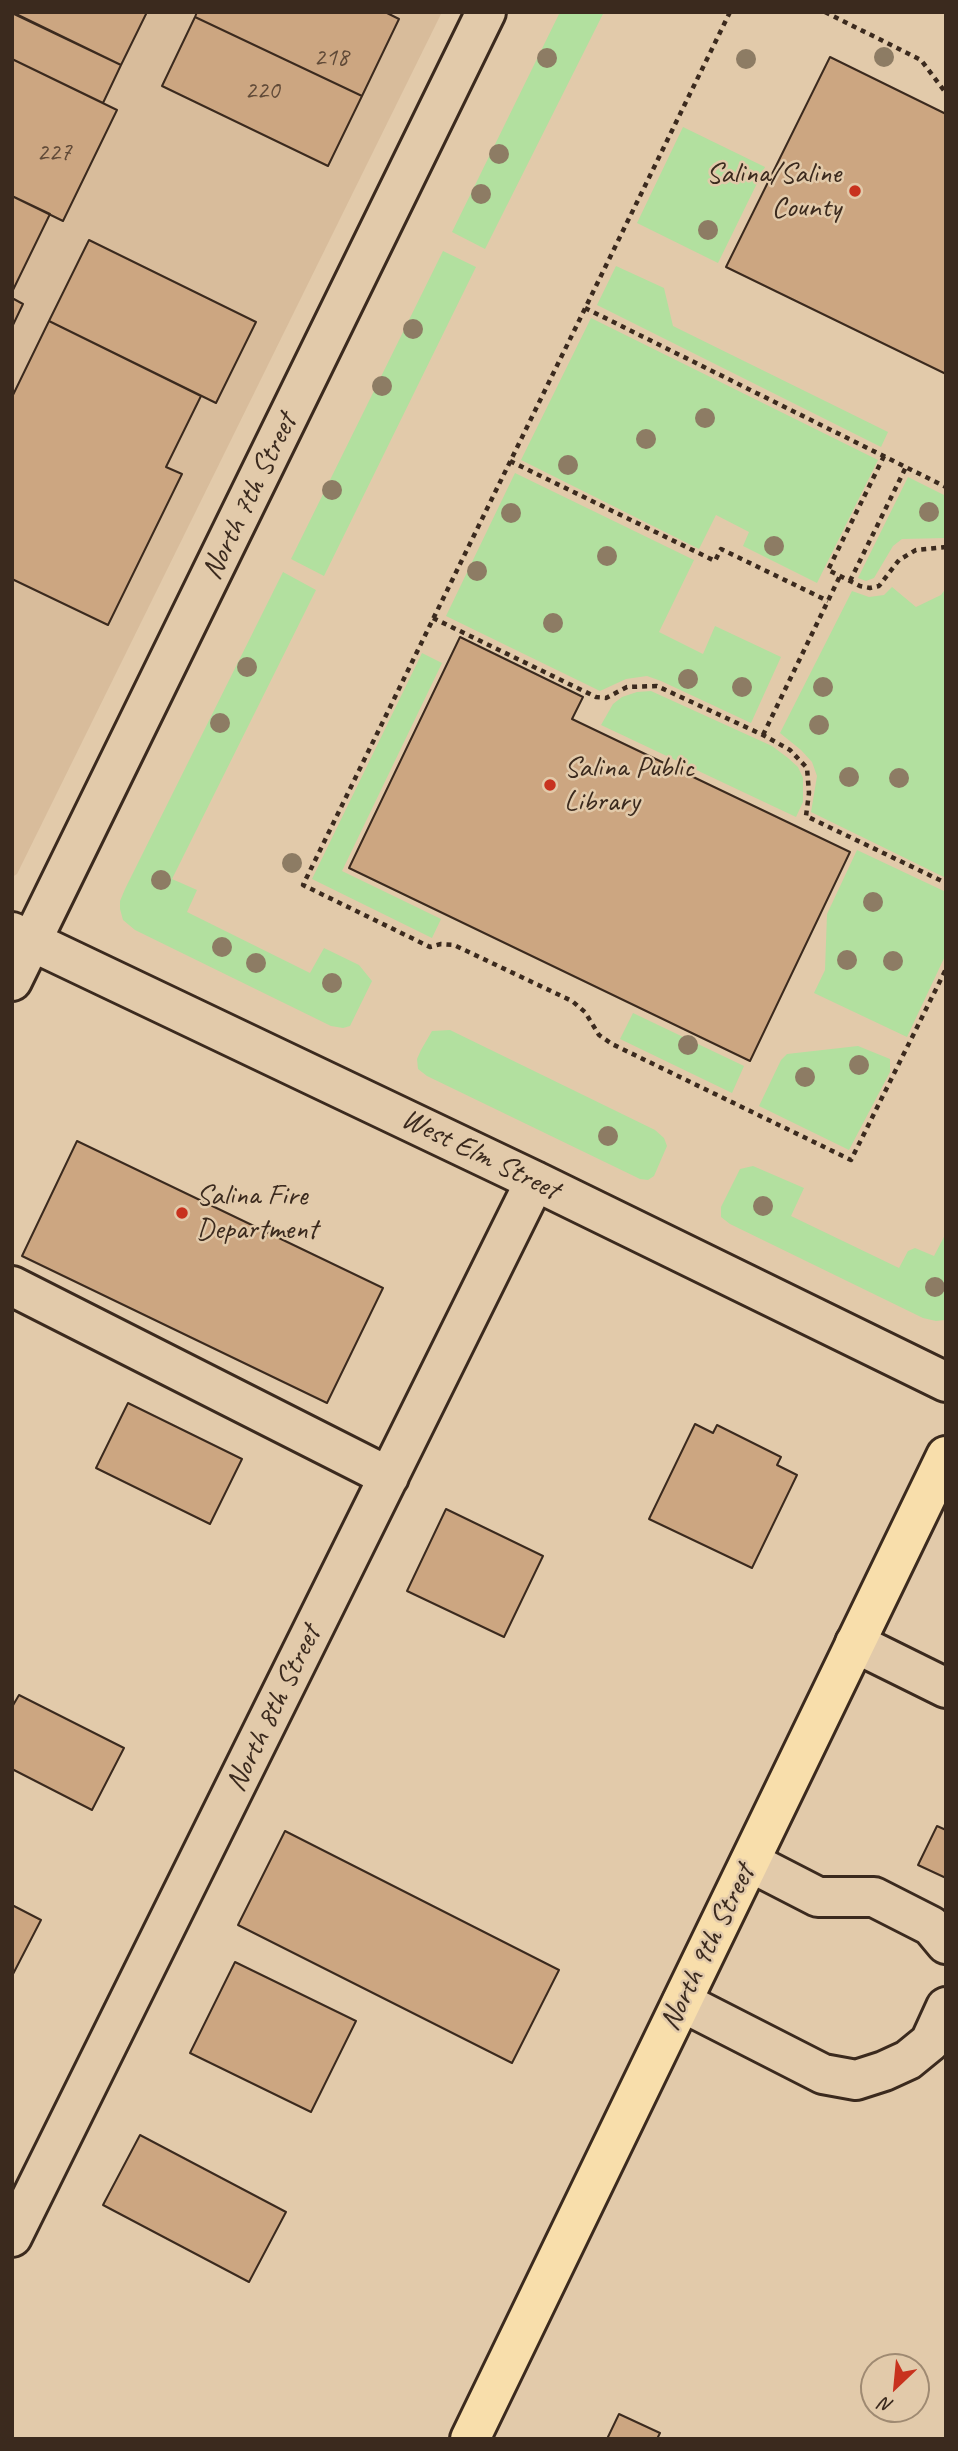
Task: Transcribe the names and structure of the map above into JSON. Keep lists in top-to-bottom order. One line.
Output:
{"streets":{"main road":["North 9th Street"],"street":["North 7th Street","West Elm Street","North 8th Street"]},"crossings":[["North 7th Street","West Elm Street"],["West Elm Street","North 8th Street"]],"places":["Salina/Saline County","Salina Public Library","Salina Fire Department"],"house_numbers":["218","220","227"],"north":"bottom left"}
